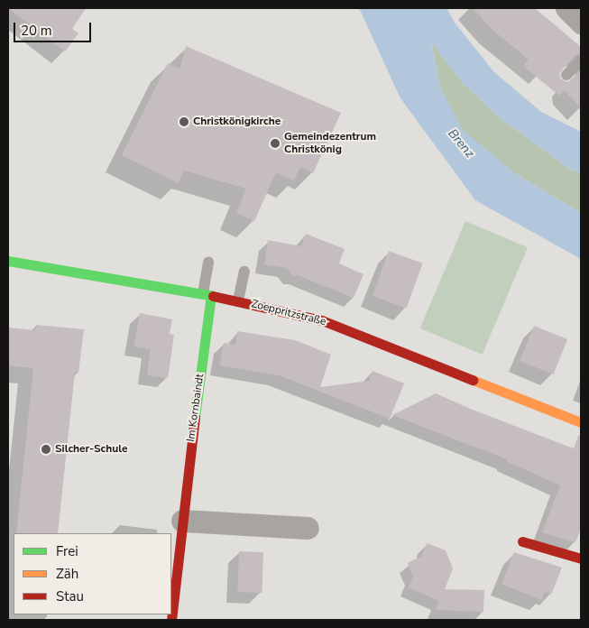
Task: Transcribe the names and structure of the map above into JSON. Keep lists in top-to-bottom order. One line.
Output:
{"streets":{"main road":["Zoeppritzstraße","Im Kornbaindt"]},"crossings":[["Zoeppritzstraße","Im Kornbaindt"]],"water":["Brenz"],"places":["Christkönigkirche","Gemeindezentrum Christkönig","Silcher-Schule"],"legend":["Frei","Zäh","Stau"],"scale_bar":"20 m"}
